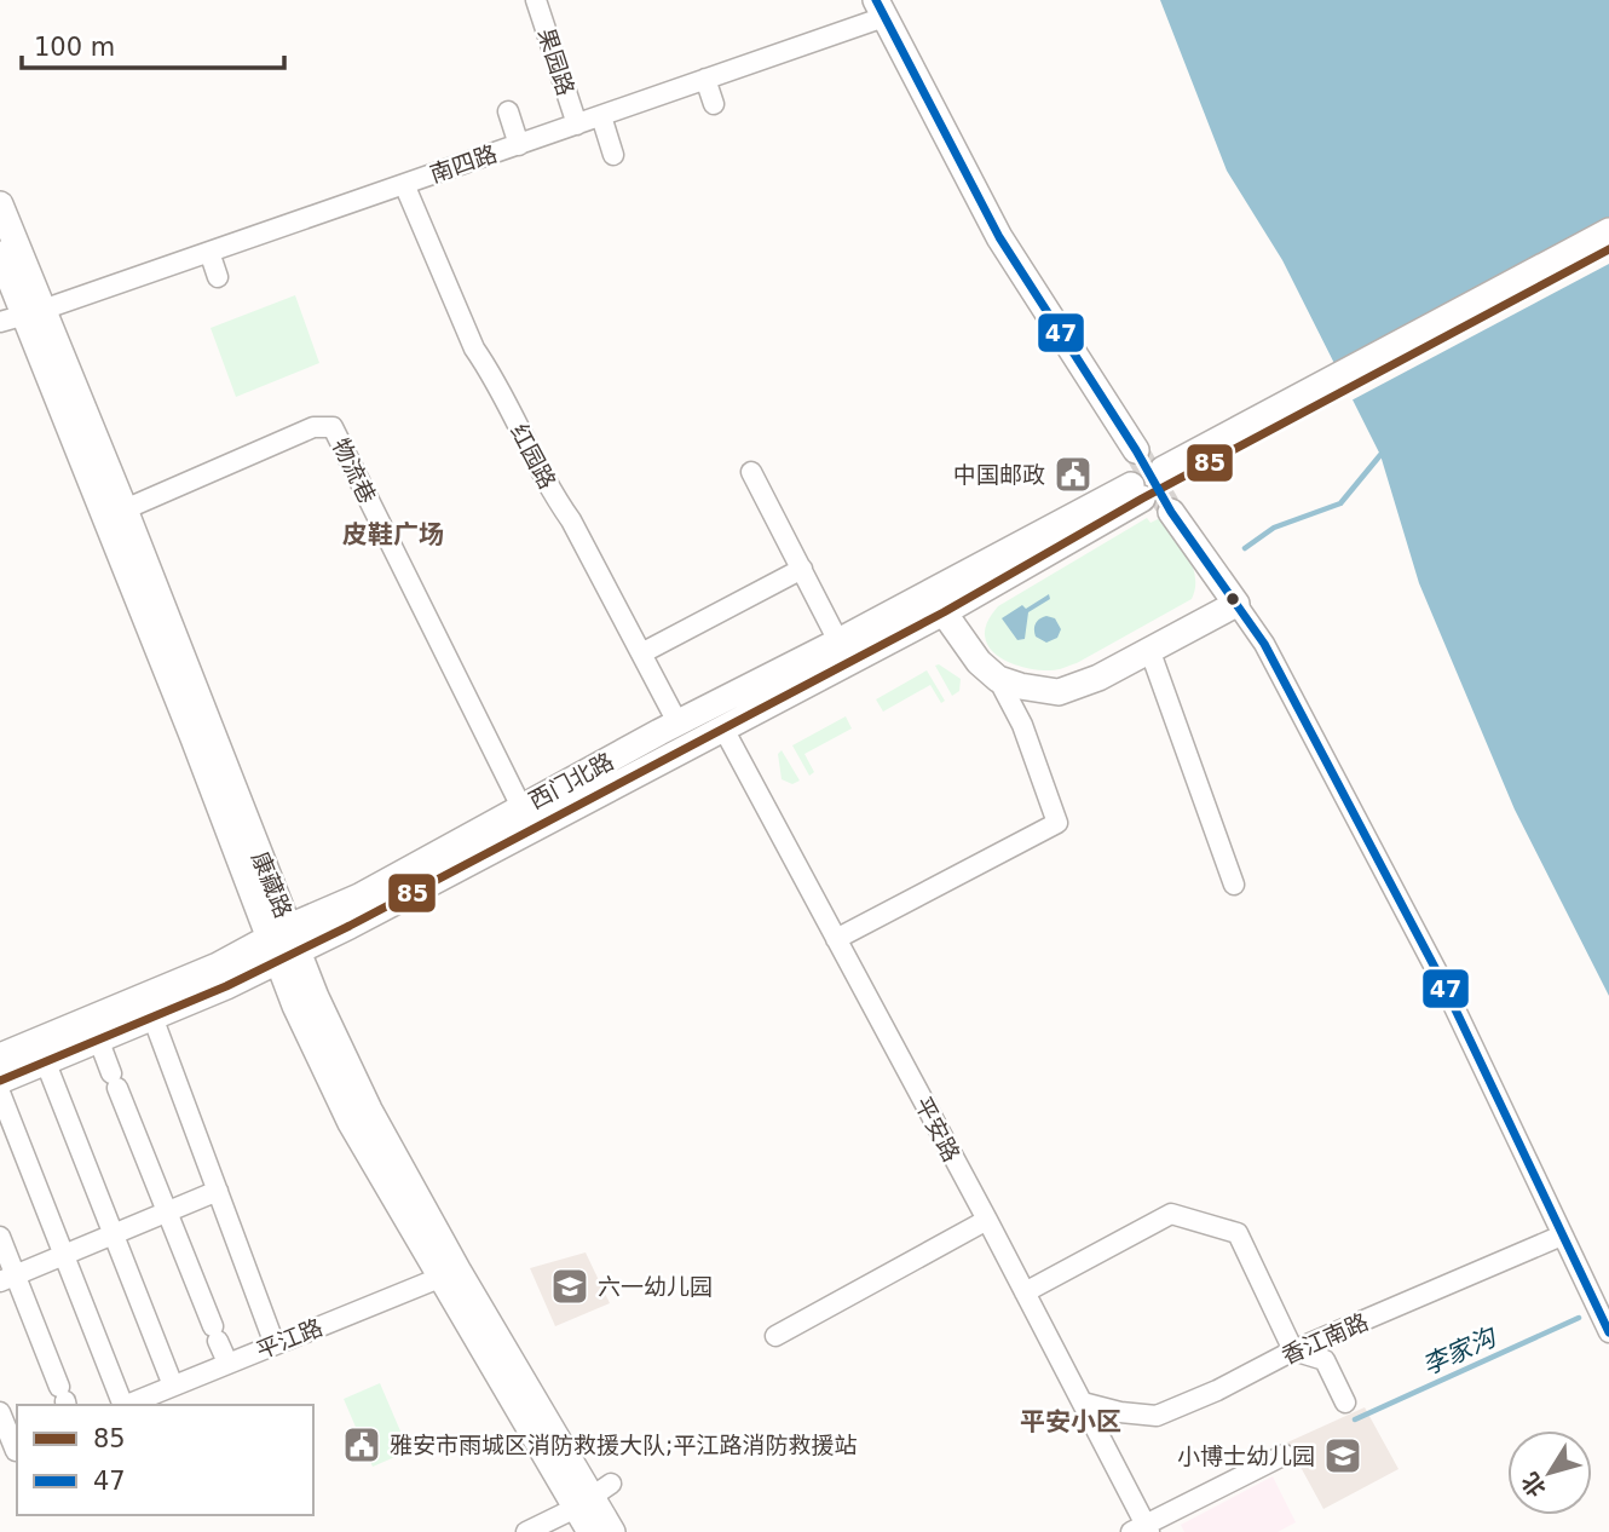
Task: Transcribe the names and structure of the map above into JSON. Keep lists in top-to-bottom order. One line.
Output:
{"streets":{"main road":["西门北路","康藏路"],"street":["果园路","南四路","红园路","物流巷","平安路","平江路","香江南路"]},"crossings":[["果园路","南四路"],["南四路","红园路"],["南四路","康藏路"],["红园路","西门北路"],["物流巷","西门北路"],["物流巷","康藏路"],["西门北路","康藏路"],["西门北路","平安路"],["康藏路","平江路"],["平安路","香江南路"]],"districts":["皮鞋广场","平安小区"],"water":["李家沟"],"places":{"public building":["中国邮政","雅安市雨城区消防救援大队;平江路消防救援站"],"school or university":["六一幼儿园","小博士幼儿园"]},"lines":["transit line 47","transit line 85"],"legend":["85","47"],"scale_bar":"100 m","north":"bottom left"}
